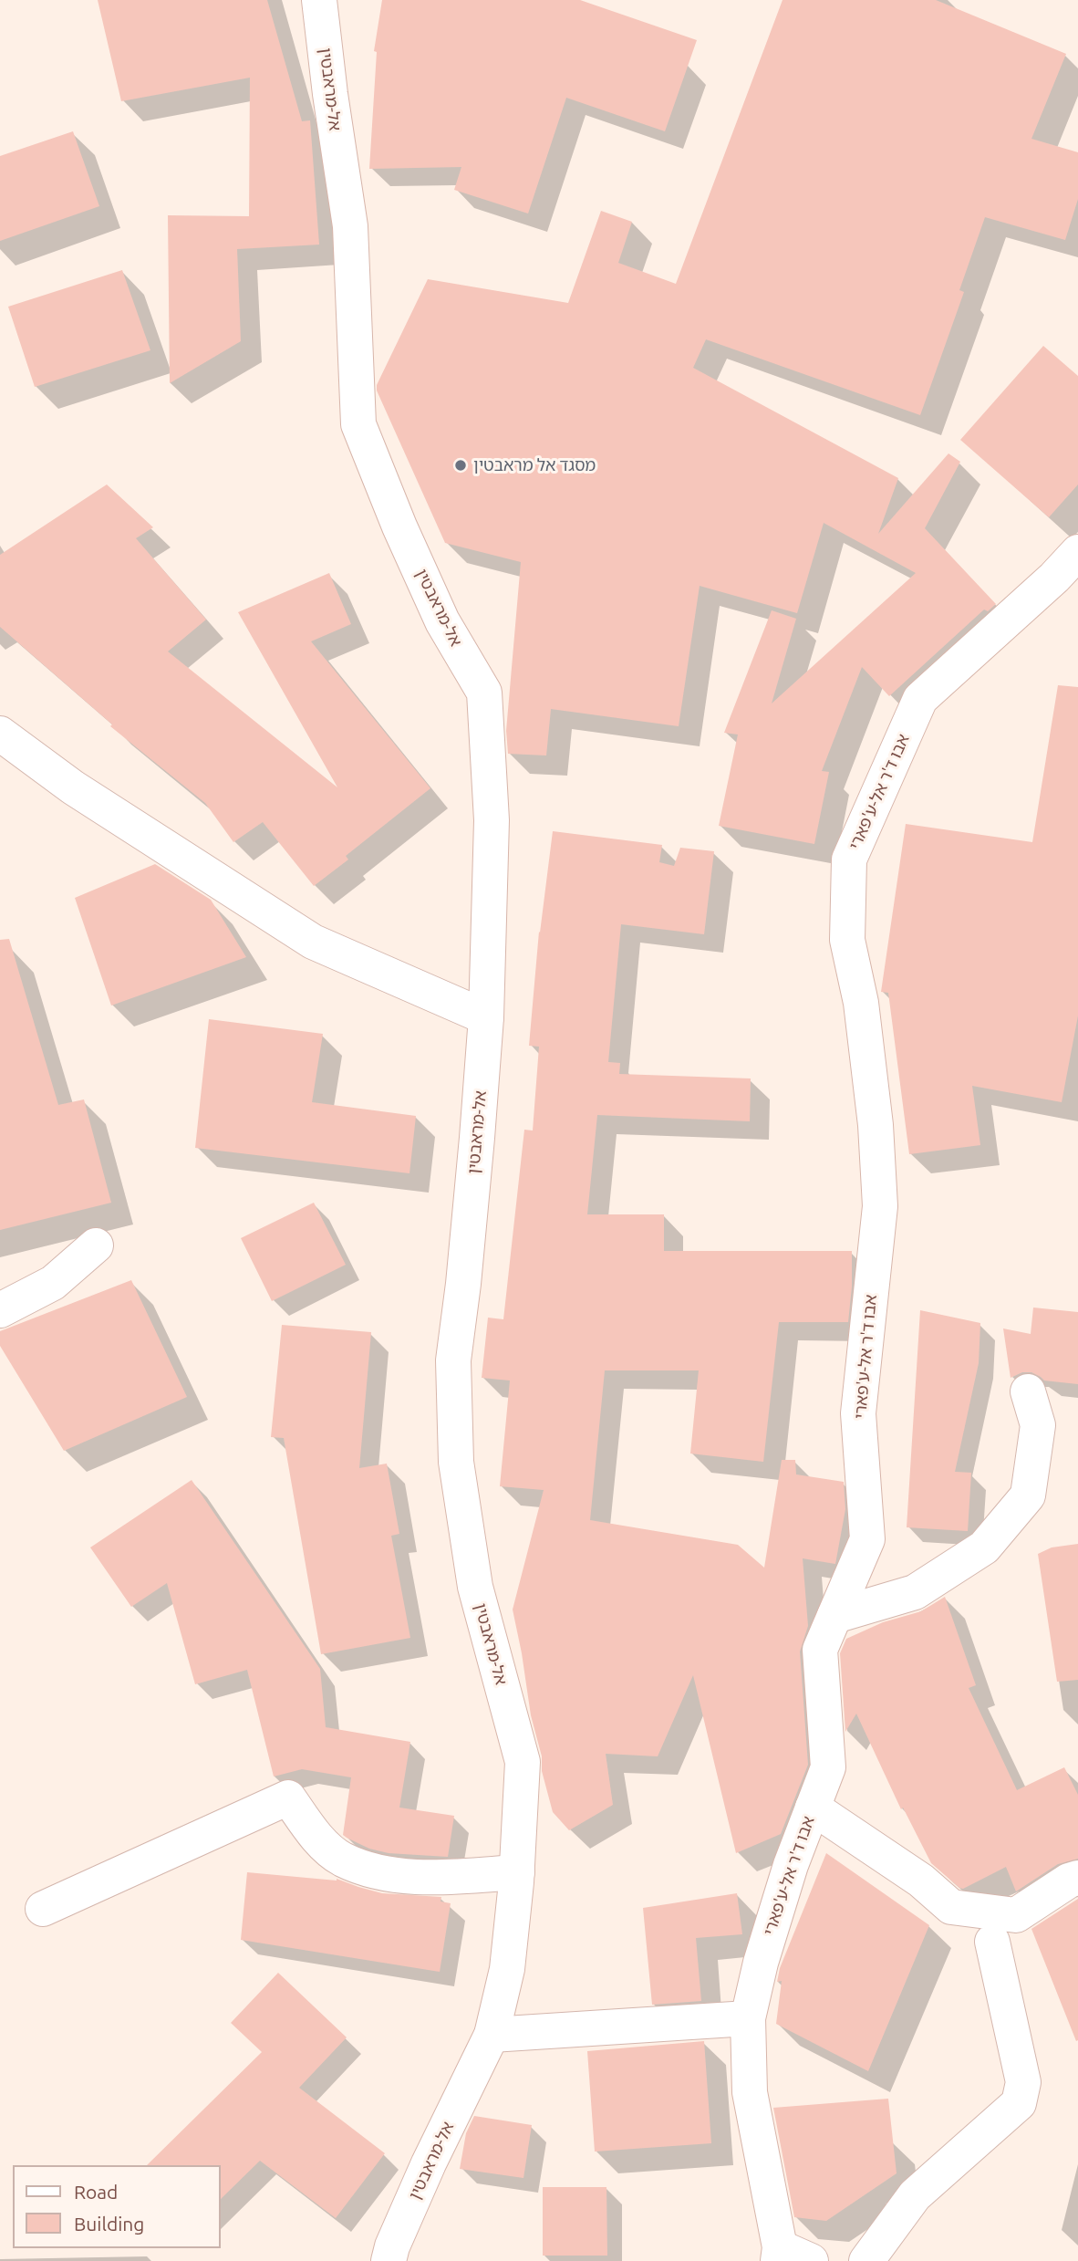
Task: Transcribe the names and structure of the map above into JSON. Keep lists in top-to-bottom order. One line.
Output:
{"streets":{"street":["אל-מראבטין","אבו ד'ר אל-ע'פארי"]},"places":["מסגד אל מראבטין"],"legend":["Road","Building"]}
